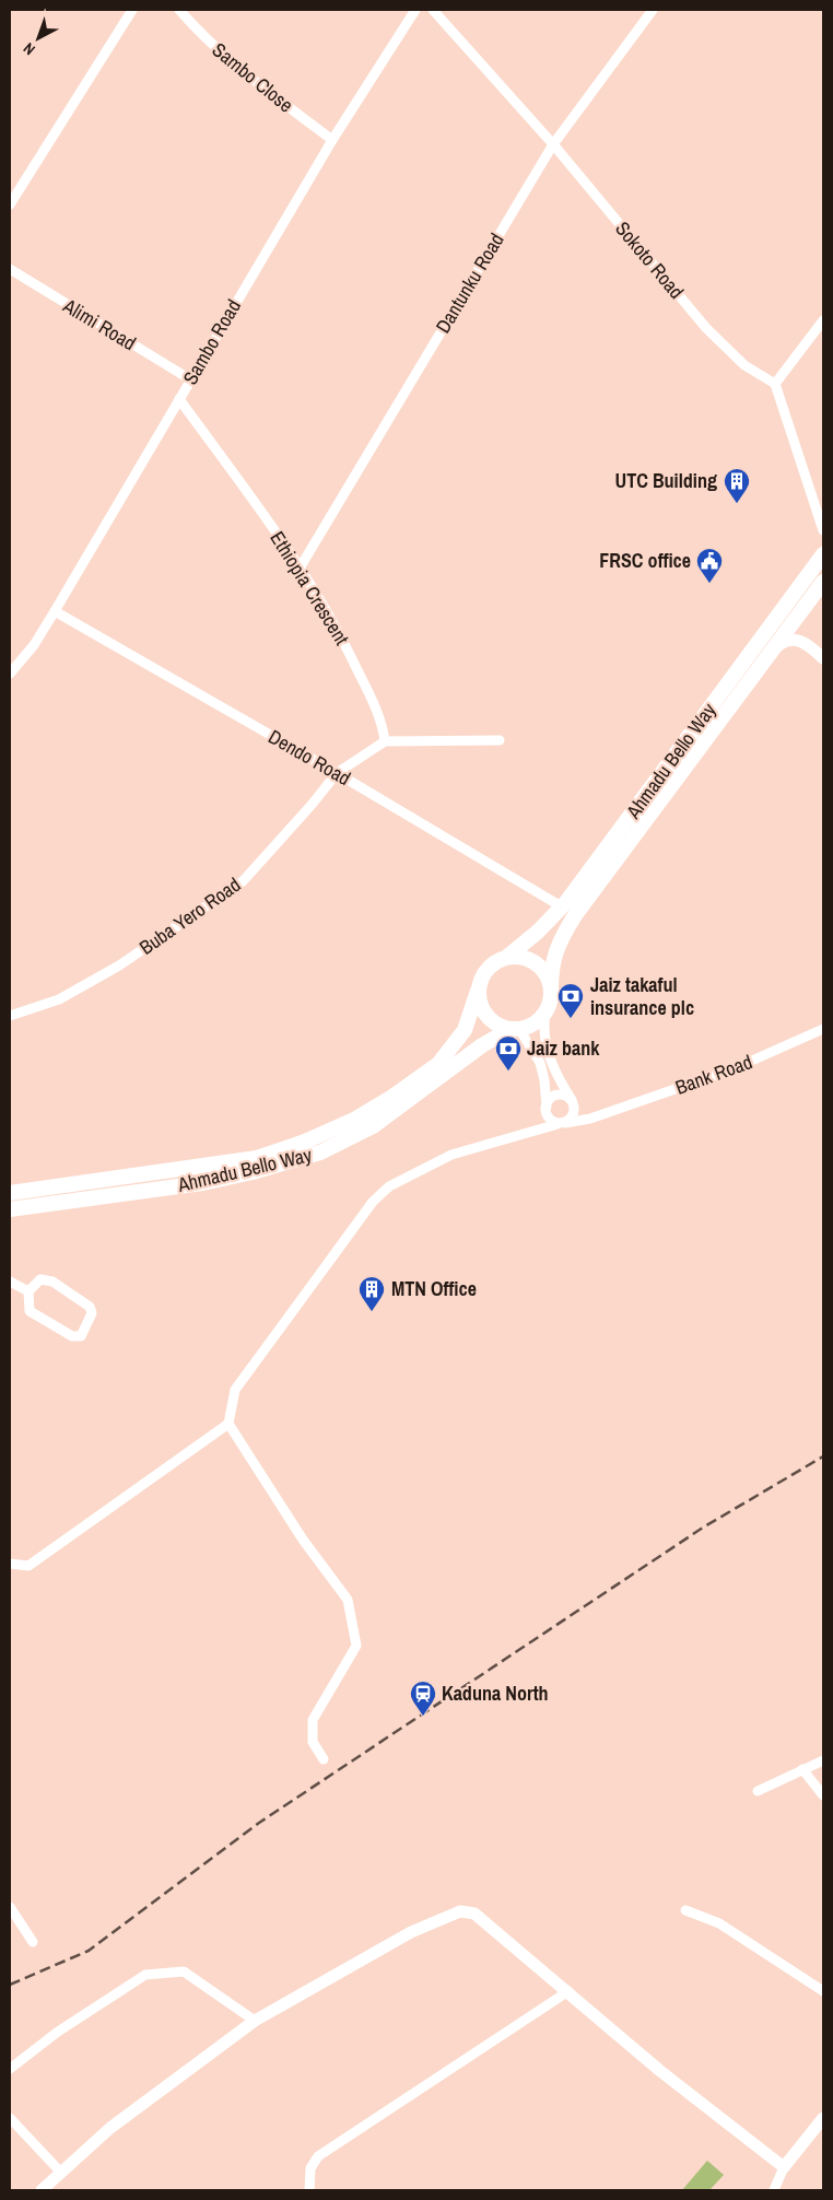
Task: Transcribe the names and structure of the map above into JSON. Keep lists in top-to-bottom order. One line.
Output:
{"streets":{"main road":["Ahmadu Bello Way"],"street":["Sambo Close","Sokoto Road","Dantunku Road","Alimi Road","Sambo Road","Ethiopia Crescent","Dendo Road","Buba Yero Road","Bank Road"]},"crossings":[["Sambo Close","Sambo Road"],["Sokoto Road","Dantunku Road"],["Dantunku Road","Ethiopia Crescent"],["Alimi Road","Sambo Road"],["Sambo Road","Ethiopia Crescent"],["Sambo Road","Dendo Road"],["Dendo Road","Ahmadu Bello Way"],["Dendo Road","Buba Yero Road"]],"places":{"building":["UTC Building","MTN Office"],"public building":["FRSC office"],"bank":["Jaiz takaful insurance plc","Jaiz bank"],"station":["Kaduna North"]},"north":"bottom left"}
